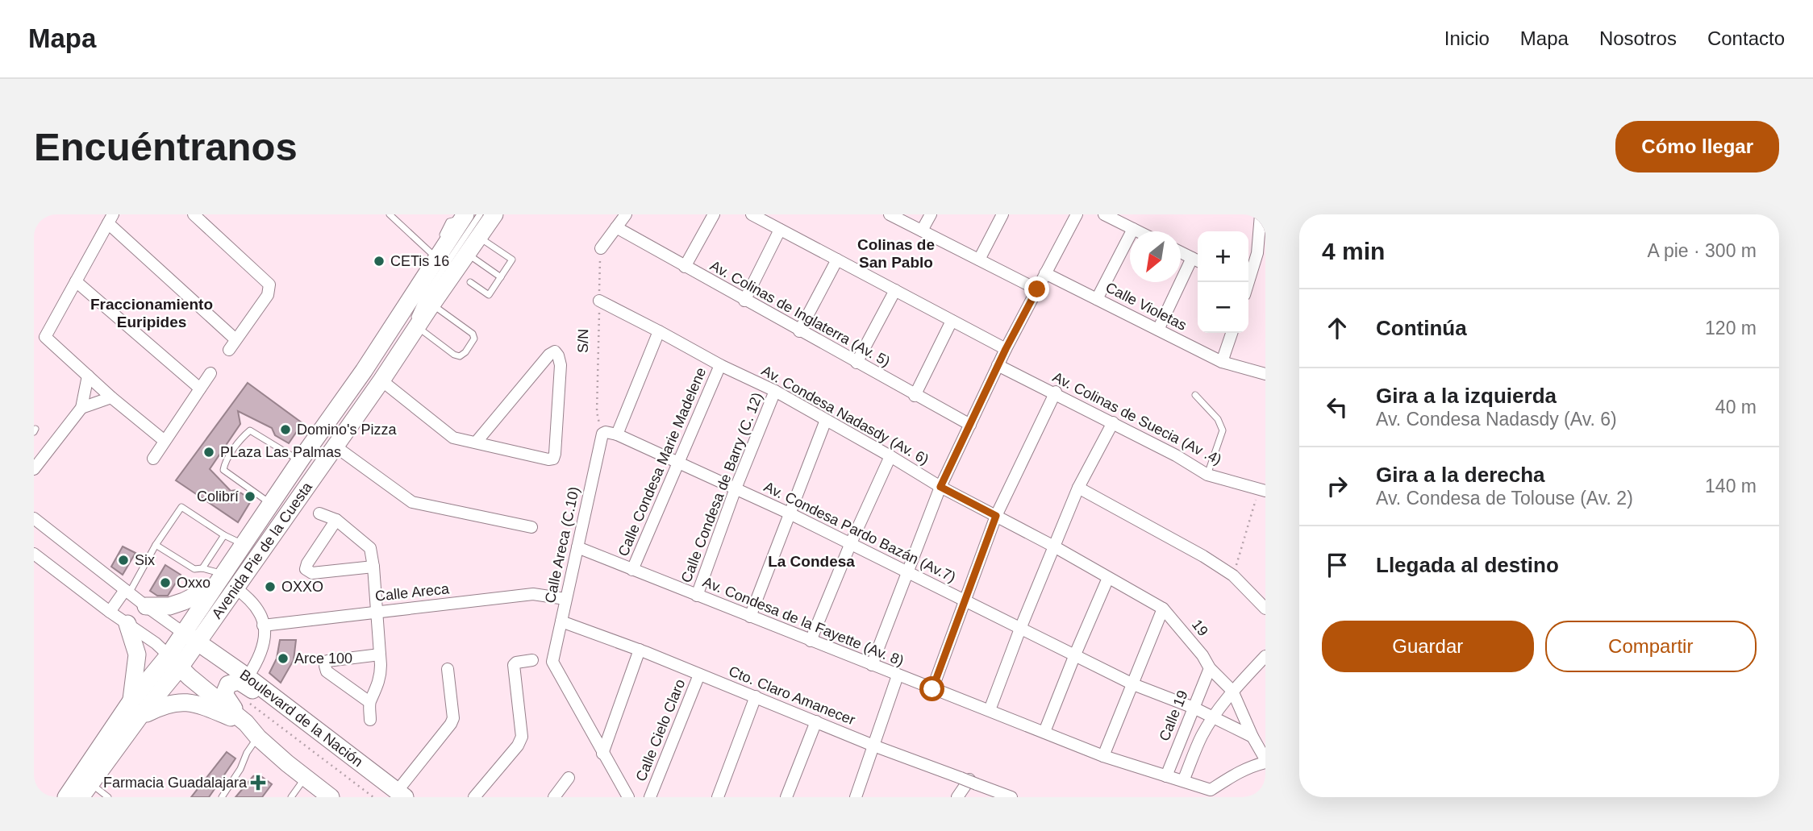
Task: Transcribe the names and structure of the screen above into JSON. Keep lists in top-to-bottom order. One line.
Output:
{"streets":{"main road":["Avenida Pie de la Cuesta","Boulevard de la Nación"],"street":["Calle Violetas","Av. Colinas de Inglaterra (Av. 5)","Av. Condesa Nadasdy (Av. 6)","Av. Colinas de Suecia (Av .4)","Calle Condesa Marie Madelene","Calle Condesa de Barry (C. 12)","Av. Condesa Pardo Bazán (Av.7)","Calle Areca (C.10)","Calle Areca","Av. Condesa de la Fayette (Av. 8)","19","Cto. Claro Amanecer","Calle 19","Calle Cielo Claro"],"path":["S/N"]},"crossings":[["S/N","Av. Condesa Nadasdy (Av. 6)"],["S/N","Av. Condesa Pardo Bazán (Av.7)"],["S/N","Calle Areca (C.10)"],["Av. Condesa Nadasdy (Av. 6)","Calle Condesa Marie Madelene"],["Av. Condesa Nadasdy (Av. 6)","Calle Condesa de Barry (C. 12)"],["Av. Condesa Nadasdy (Av. 6)","19"],["Calle Condesa Marie Madelene","Av. Condesa Pardo Bazán (Av.7)"],["Calle Condesa Marie Madelene","Av. Condesa de la Fayette (Av. 8)"],["Calle Condesa de Barry (C. 12)","Av. Condesa Pardo Bazán (Av.7)"],["Calle Condesa de Barry (C. 12)","Av. Condesa de la Fayette (Av. 8)"],["Av. Condesa Pardo Bazán (Av.7)","Calle Areca (C.10)"],["Av. Condesa Pardo Bazán (Av.7)","Calle 19"],["Calle Areca (C.10)","Calle Areca"],["Calle Areca (C.10)","Av. Condesa de la Fayette (Av. 8)"],["Calle Areca (C.10)","Cto. Claro Amanecer"],["Avenida Pie de la Cuesta","Boulevard de la Nación"],["Av. Condesa de la Fayette (Av. 8)","Calle 19"],["19","Calle 19"],["Cto. Claro Amanecer","Calle Cielo Claro"]],"districts":["Colinas de San Pablo","Fraccionamiento Euripides","La Condesa"],"places":{"other":["CETis 16","Domino's Pizza","PLaza Las Palmas","Colibrí","Six","Oxxo","OXXO","Arce 100"],"health":["Farmacia Guadalajara"]},"north":"bottom left","page":{"header":"Mapa","nav":["Inicio","Mapa","Nosotros","Contacto"],"buttons":["Cómo llegar",["Guardar","Compartir"]],"title":"Encuéntranos","heading":["4 min","A pie · 300 m"],"map_buttons":["+","−"],"list":[["Continúa","120 m"],["Gira a la izquierda","Av. Condesa Nadasdy (Av. 6)","40 m"],["Gira a la derecha","Av. Condesa de Tolouse (Av. 2)","140 m"],"Llegada al destino"]}}
